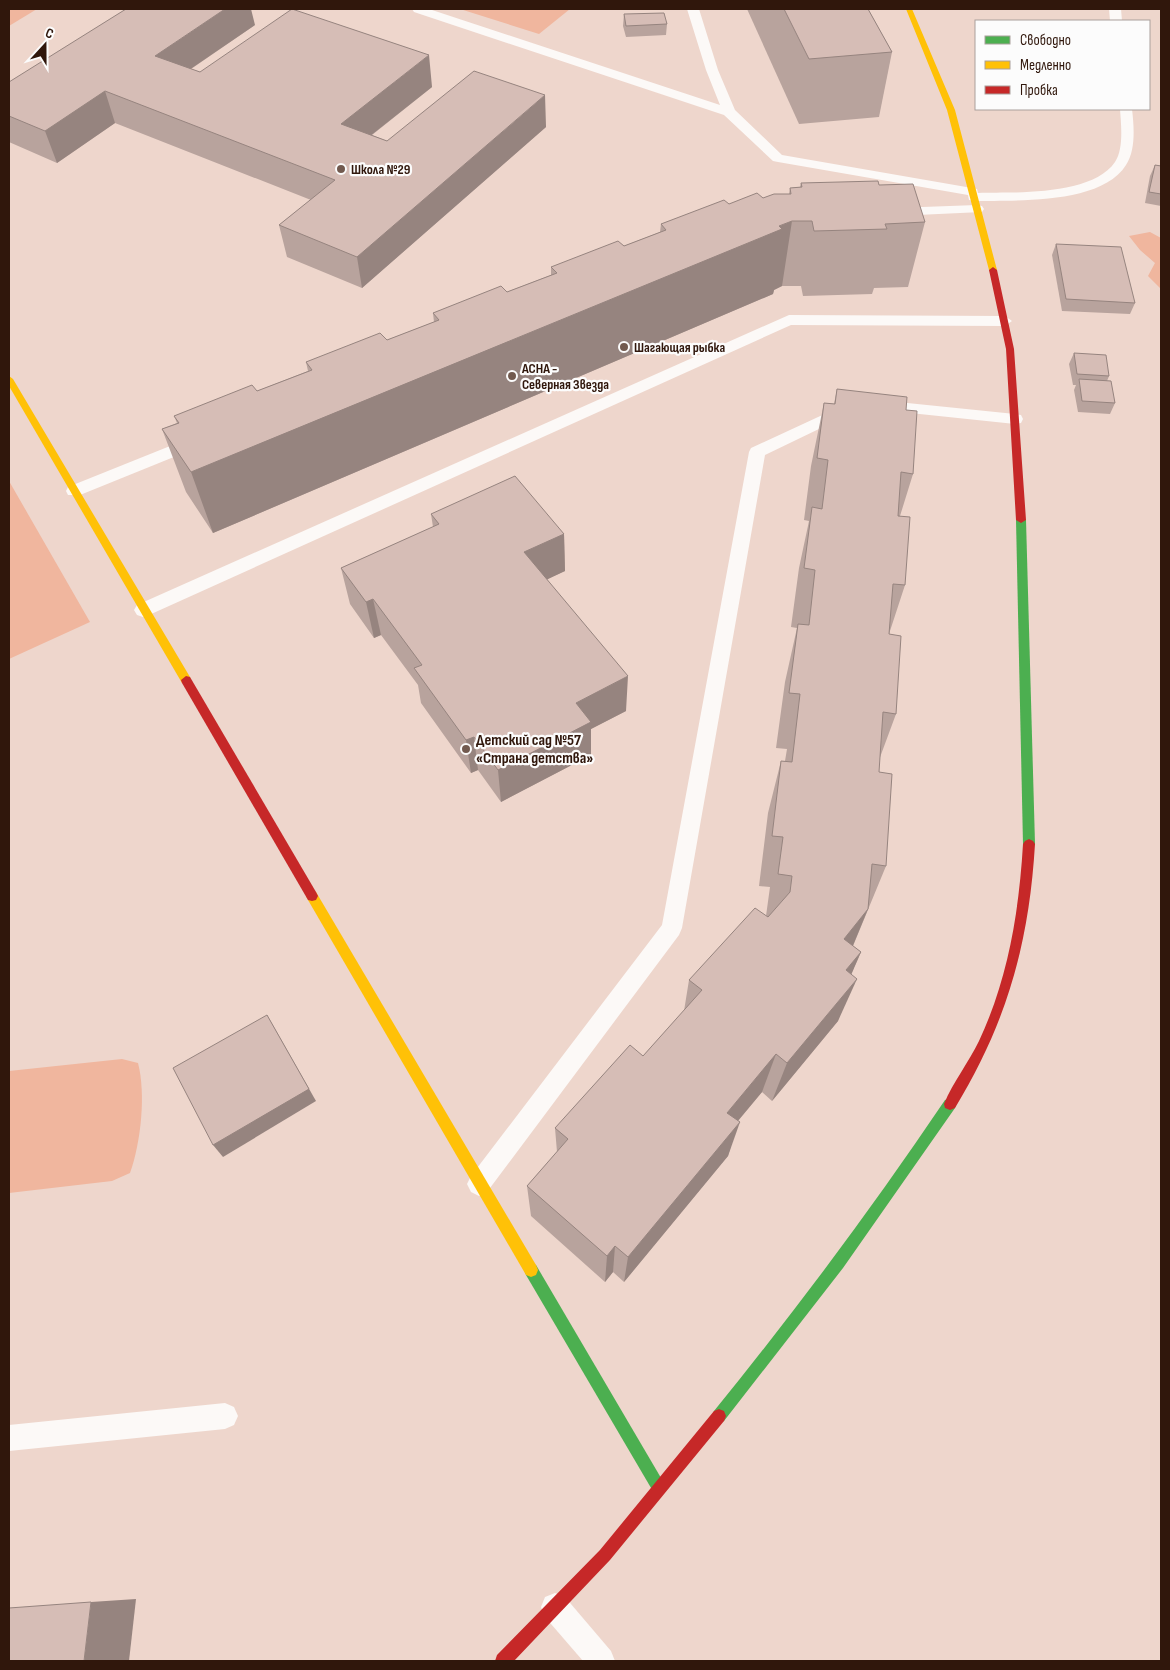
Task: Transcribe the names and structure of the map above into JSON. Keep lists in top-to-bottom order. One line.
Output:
{"places":["Школа №29","Шагающая рыбка","АСНА - Северная Звезда","Детский сад №57 «Страна детства»"],"legend":["Свободно","Медленно","Пробка"],"north":"top"}
